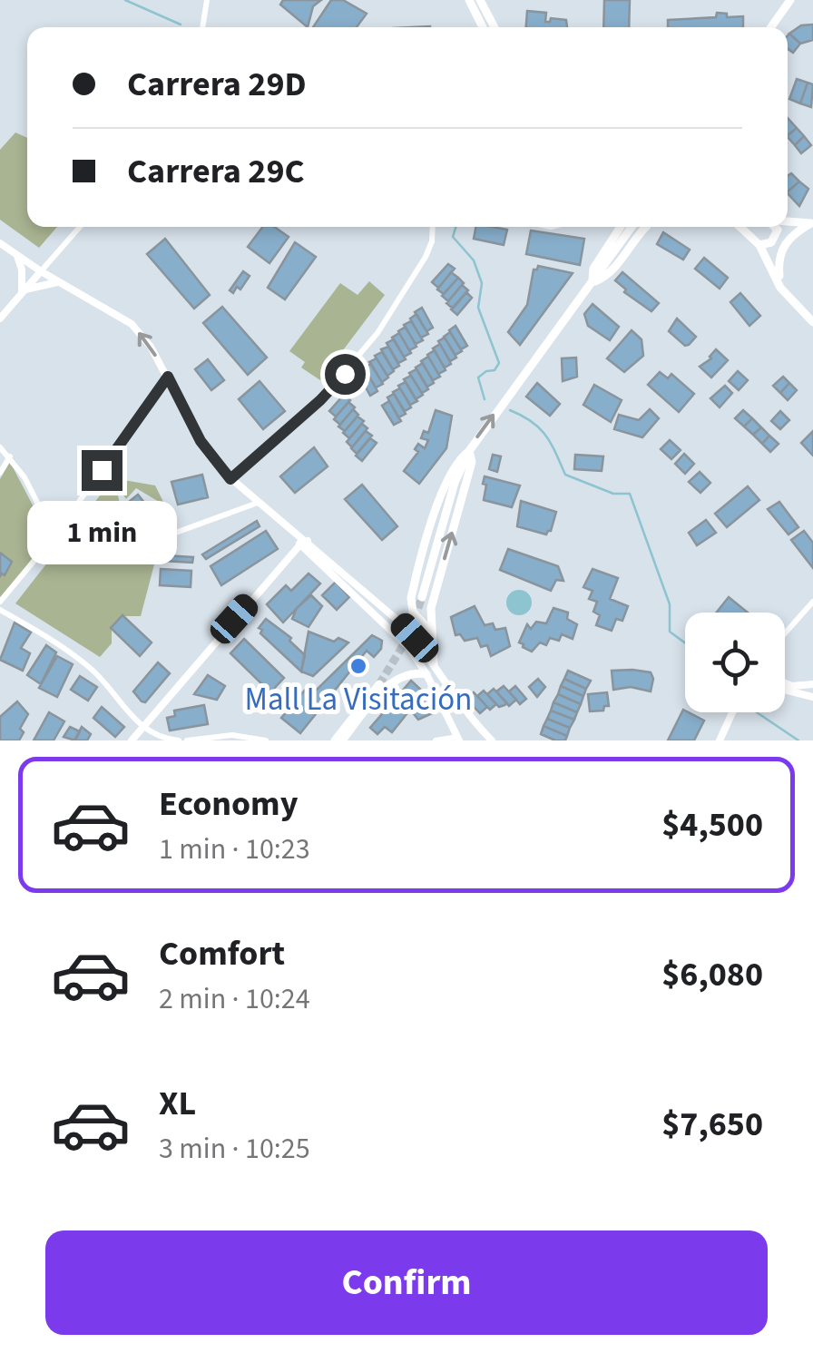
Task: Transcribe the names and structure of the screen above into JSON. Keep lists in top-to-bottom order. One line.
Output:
{"places":["Mall La Visitación"],"page":{"banner":["Carrera 29D","Carrera 29C"],"bubble":"1 min","list":[{"name":"Economy","note":"1 min · 10:23","value":"$4,500"},{"name":"Comfort","note":"2 min · 10:24","value":"$6,080"},{"name":"XL","note":"3 min · 10:25","value":"$7,650"}],"buttons":"Confirm"}}
